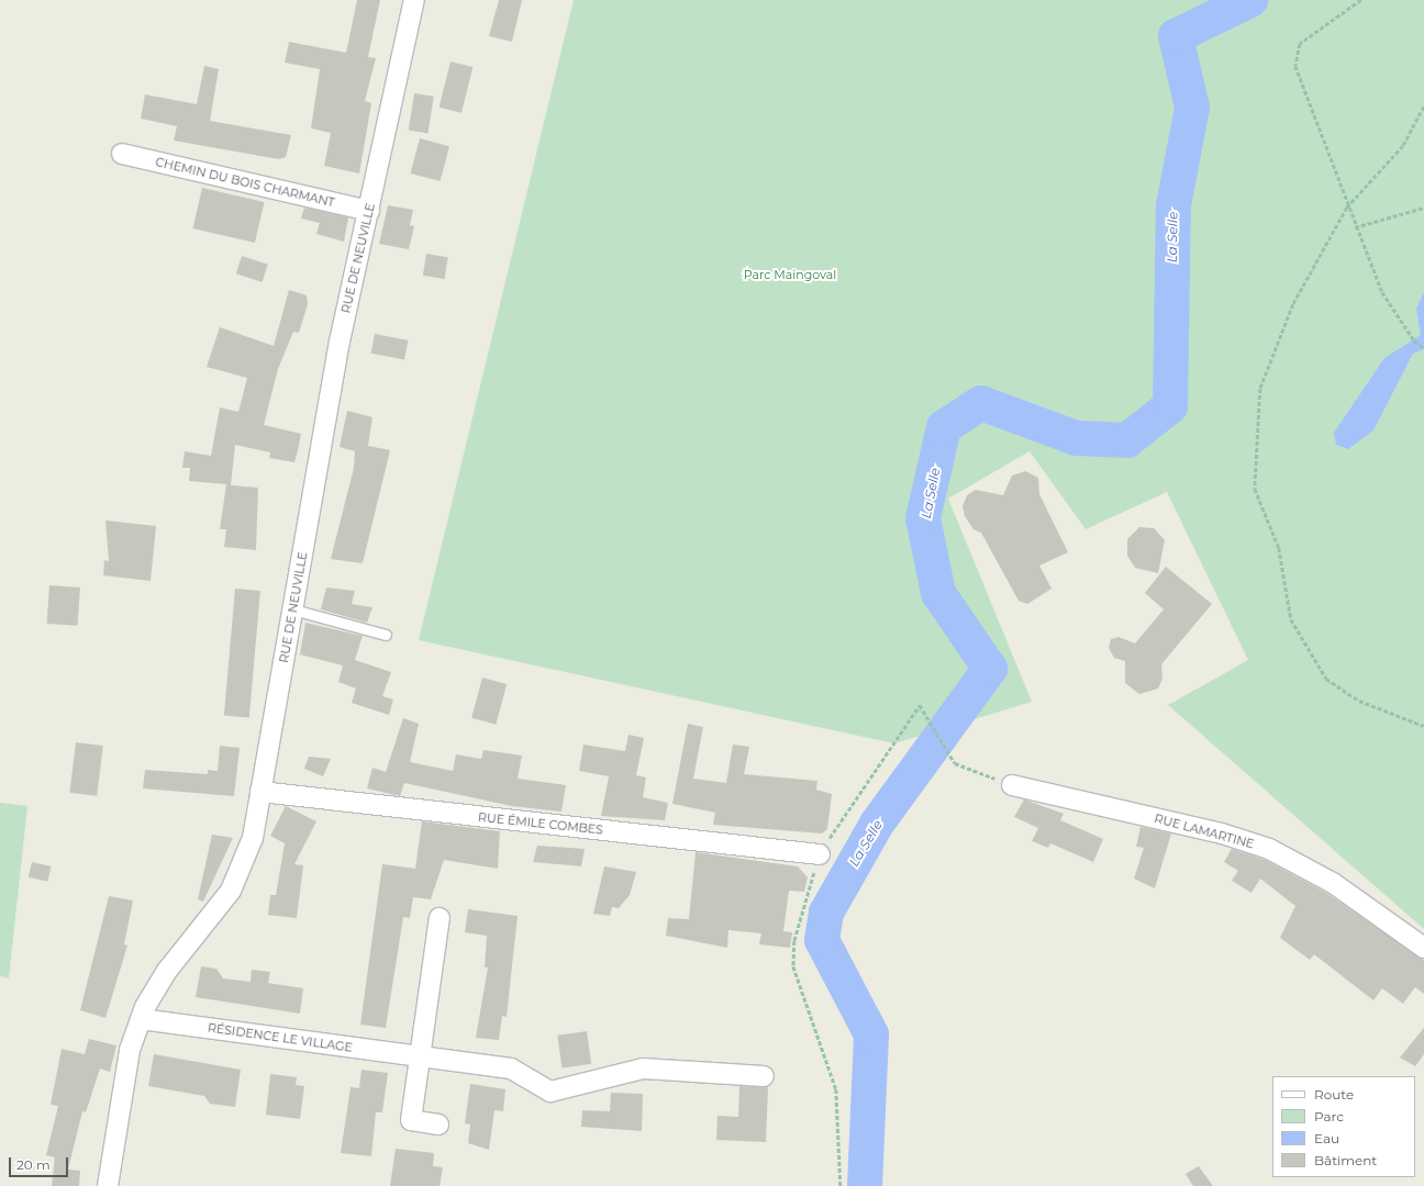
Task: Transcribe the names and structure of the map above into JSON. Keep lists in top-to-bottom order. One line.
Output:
{"streets":{"street":["CHEMIN DU BOIS CHARMANT","RUE DE NEUVILLE","RUE ÉMILE COMBES","RUE LAMARTINE","RÉSIDENCE LE VILLAGE"]},"crossings":[["CHEMIN DU BOIS CHARMANT","RUE DE NEUVILLE"],["RUE DE NEUVILLE","RUE ÉMILE COMBES"],["RUE DE NEUVILLE","RÉSIDENCE LE VILLAGE"]],"water":["La Selle"],"parks":["Parc Maingoval"],"legend":["Route","Parc","Eau","Bâtiment"],"scale_bar":"20 m"}
